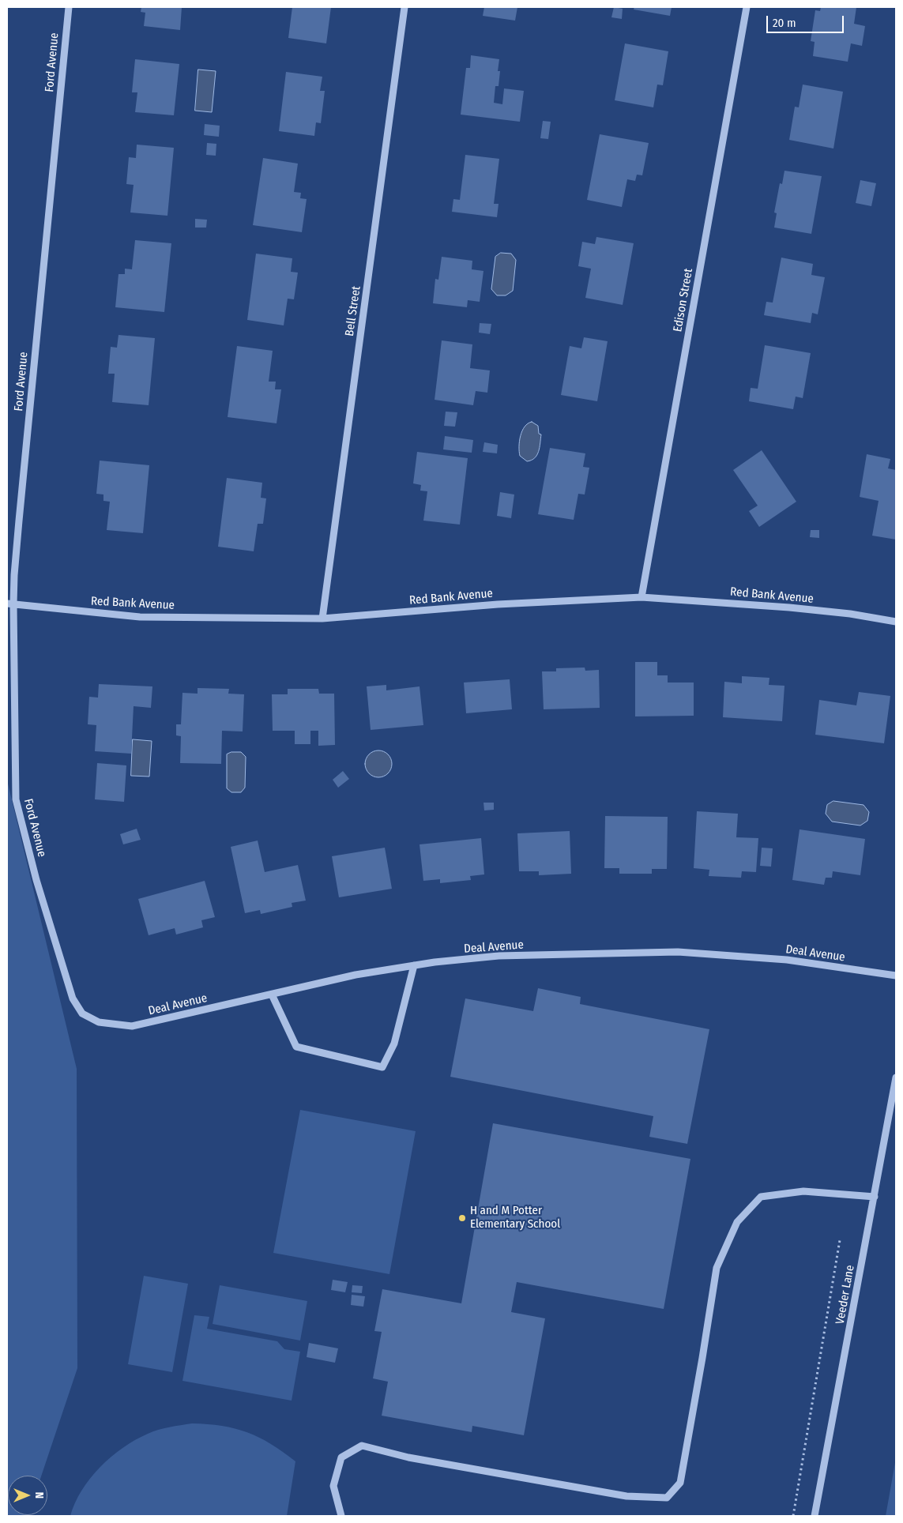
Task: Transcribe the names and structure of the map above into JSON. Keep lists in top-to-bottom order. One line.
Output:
{"streets":{"street":["Ford Avenue","Edison Street","Bell Street","Red Bank Avenue","Deal Avenue","Veeder Lane"]},"crossings":[["Ford Avenue","Red Bank Avenue"],["Ford Avenue","Deal Avenue"],["Edison Street","Red Bank Avenue"],["Bell Street","Red Bank Avenue"]],"places":["H and M Potter Elementary School"],"scale_bar":"20 m","north":"right"}
